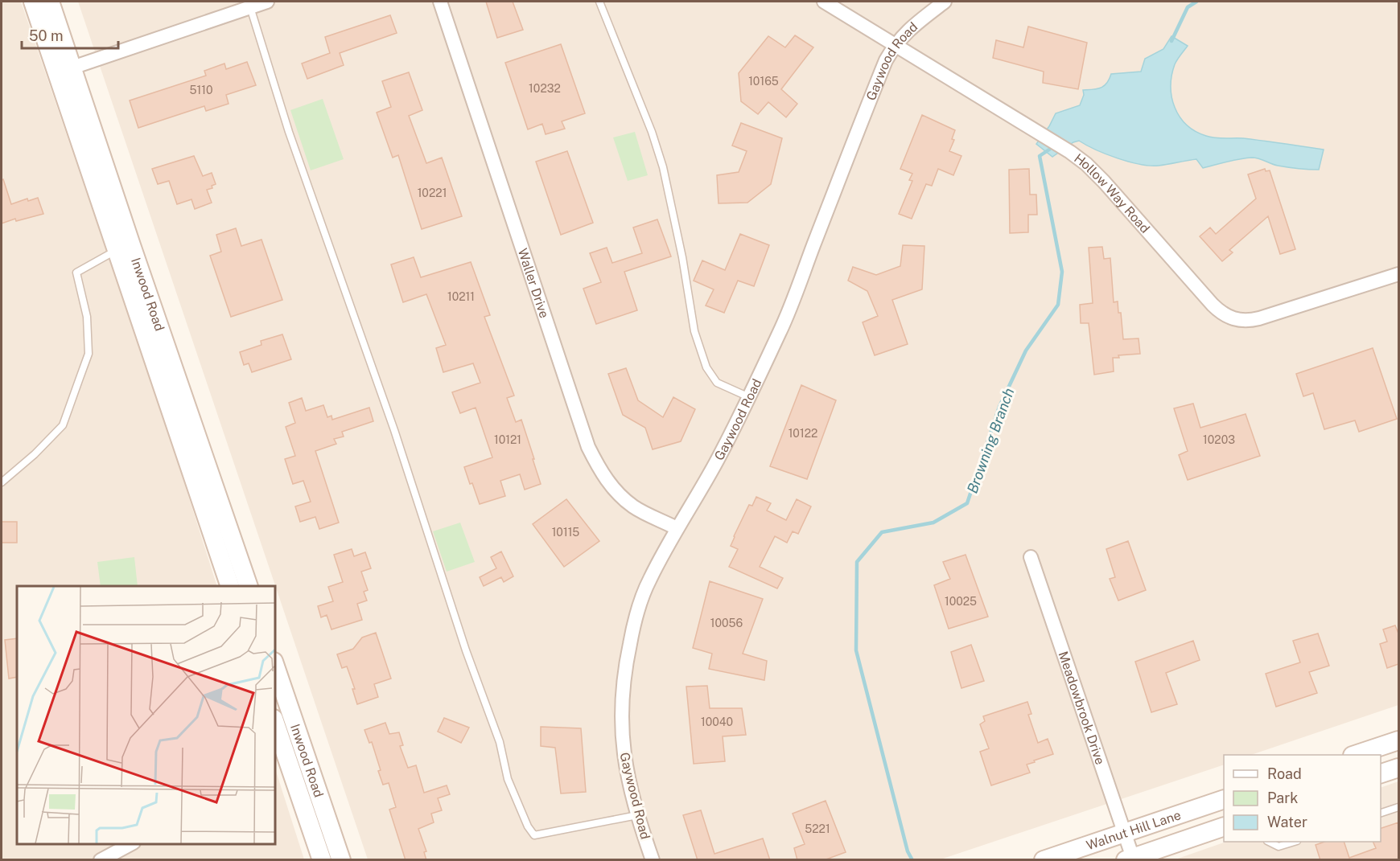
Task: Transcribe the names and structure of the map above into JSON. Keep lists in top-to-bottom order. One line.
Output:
{"streets":{"main road":["Inwood Road","Walnut Hill Lane"],"street":["Gaywood Road","Hollow Way Road","Waller Drive","Meadowbrook Drive"]},"crossings":[["Gaywood Road","Hollow Way Road"],["Gaywood Road","Waller Drive"],["Meadowbrook Drive","Walnut Hill Lane"]],"water":["Browning Branch"],"house_numbers":["10165","10232","5110","10221","10211","10122","10121","10203","10115","10025","10056","10040","5221"],"legend":["Road","Park","Water"],"scale_bar":"50 m"}
